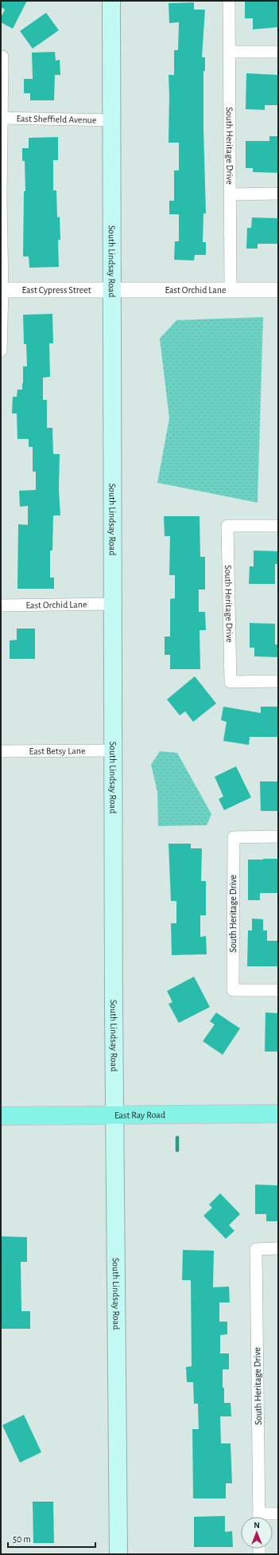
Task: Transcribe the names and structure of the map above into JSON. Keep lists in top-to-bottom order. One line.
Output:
{"streets":{"main road":["South Lindsay Road","East Ray Road"],"street":["East Sheffield Avenue","South Heritage Drive","East Cypress Street","East Orchid Lane","East Betsy Lane"]},"crossings":[["East Sheffield Avenue","South Lindsay Road"],["South Heritage Drive","East Orchid Lane"],["South Lindsay Road","East Cypress Street"],["South Lindsay Road","East Orchid Lane"],["South Lindsay Road","East Betsy Lane"],["South Lindsay Road","East Ray Road"],["East Cypress Street","East Orchid Lane"]],"scale_bar":"50 m","north":"top"}
